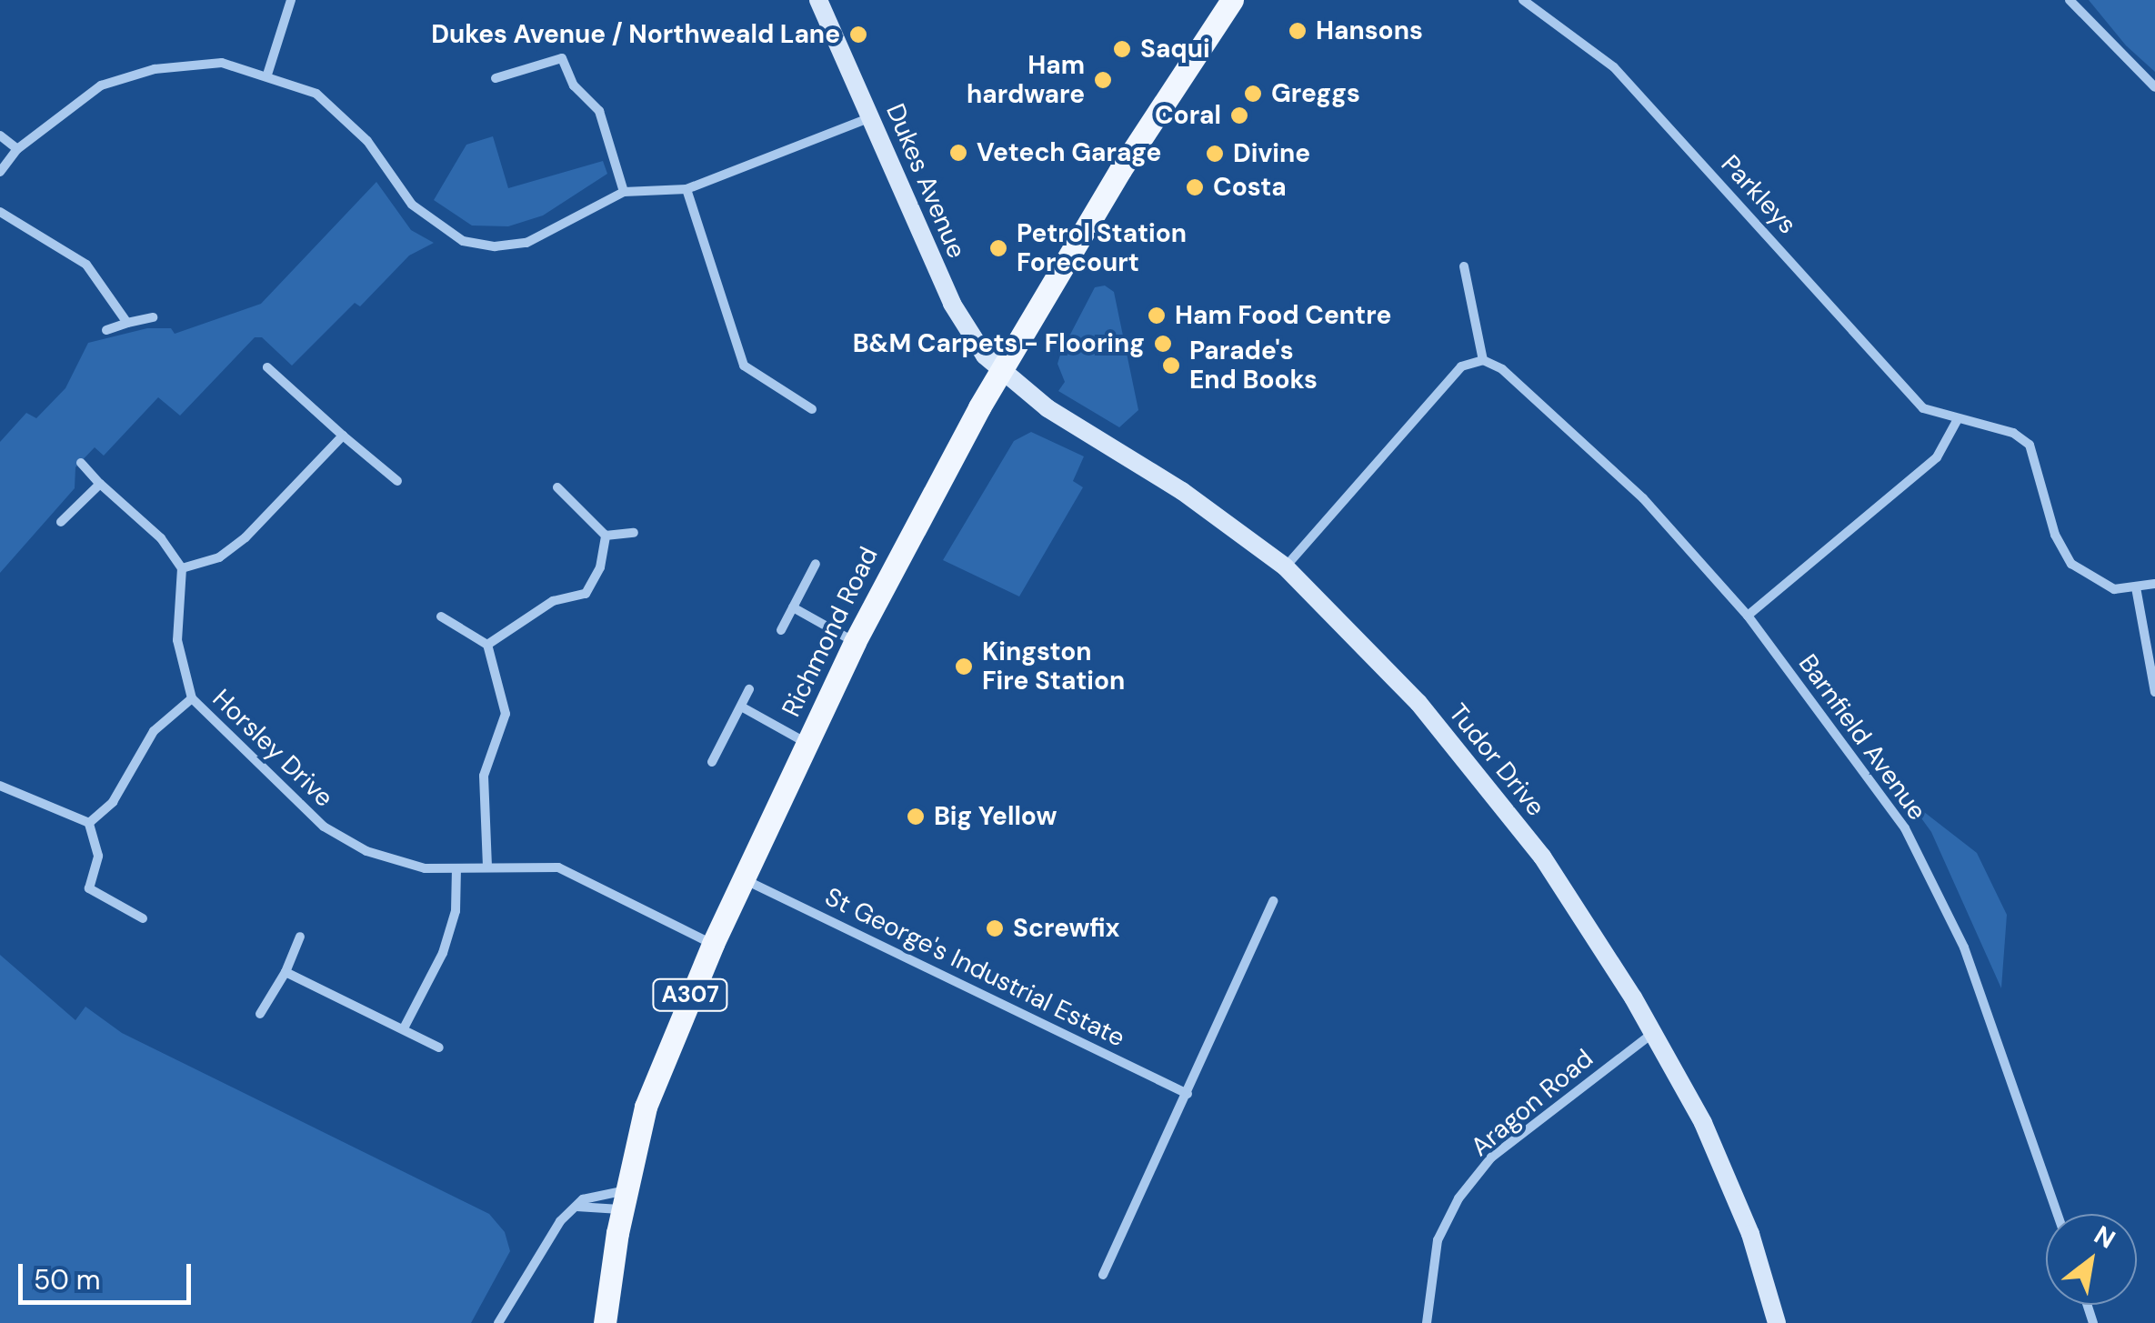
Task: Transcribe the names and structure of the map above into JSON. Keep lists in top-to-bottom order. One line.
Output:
{"streets":{"main road":["Richmond Road","A307"],"street":["Dukes Avenue","Parkleys","Barnfield Avenue","Horsley Drive","Tudor Drive","St George's Industrial Estate","Aragon Road"]},"crossings":[["Dukes Avenue","Richmond Road"],["Dukes Avenue","Tudor Drive"],["Richmond Road","Horsley Drive"],["Richmond Road","Tudor Drive"],["Richmond Road","St George's Industrial Estate"],["Tudor Drive","Aragon Road"]],"places":["Hansons","Dukes Avenue / Northweald Lane","Saqui","Ham hardware","Greggs","Coral","Vetech Garage","Divine","Costa","Petrol Station Forecourt","Ham Food Centre","B&M Carpets - Flooring","Parade's End Books","Kingston Fire Station","Big Yellow","Screwfix"],"scale_bar":"50 m","north":"top right"}
